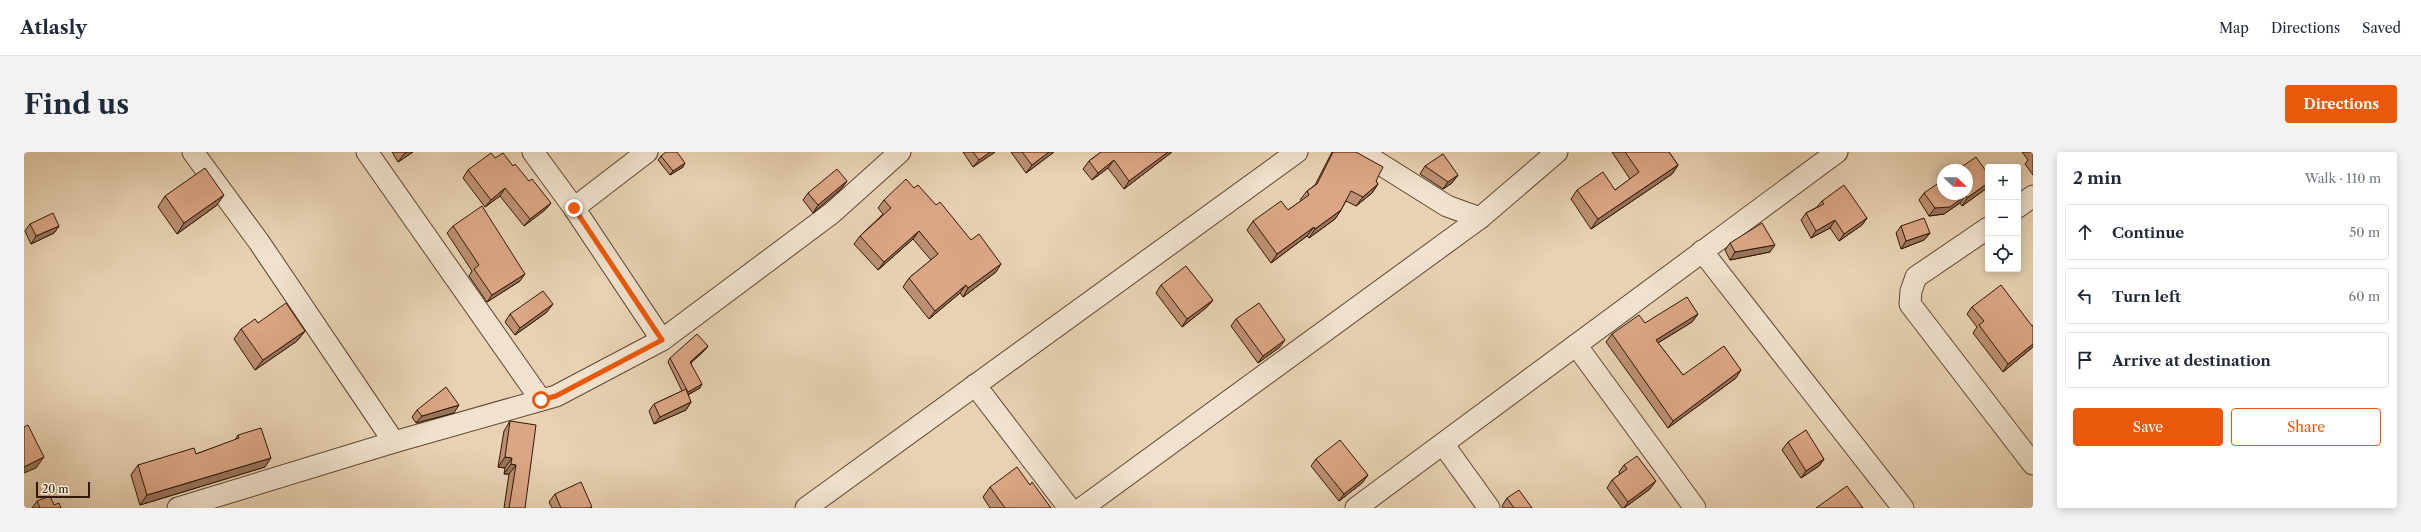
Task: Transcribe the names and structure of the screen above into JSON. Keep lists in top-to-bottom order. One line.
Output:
{"scale_bar":"20 m","north":"right","page":{"header":"Atlasly","nav":["Map","Directions","Saved"],"buttons":["Directions",["Save","Share"]],"title":"Find us","heading":["2 min","Walk · 110 m"],"map_buttons":["+","−"],"list":[["Continue","50 m"],["Turn left","60 m"],"Arrive at destination"],"scale":"20 m"}}
